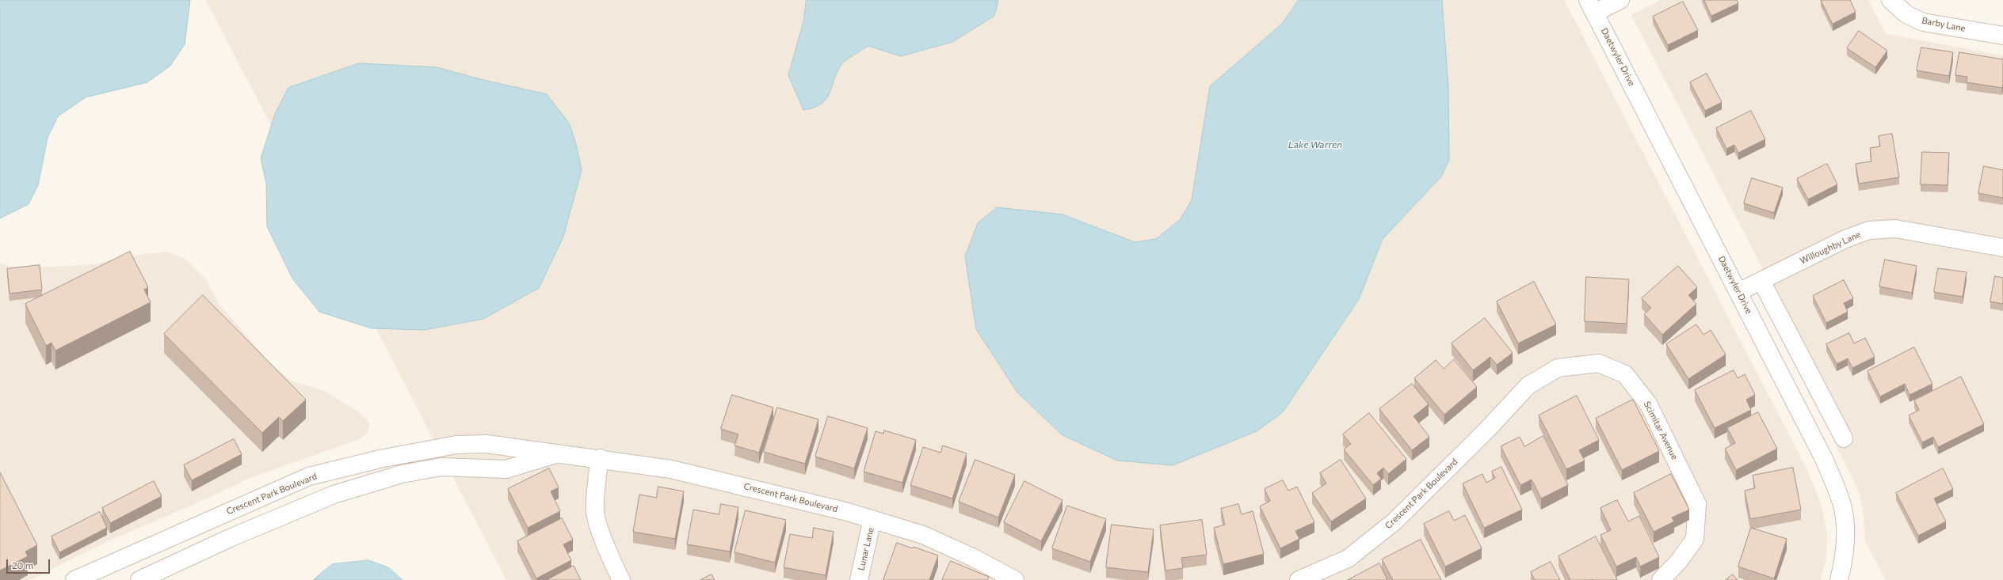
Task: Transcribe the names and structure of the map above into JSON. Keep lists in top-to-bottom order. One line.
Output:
{"streets":{"street":["Barby Lane","Daetwyler Drive","Willoughby Lane","Scimitar Avenue","Crescent Park Boulevard","Lunar Lane"]},"crossings":[["Daetwyler Drive","Willoughby Lane"],["Scimitar Avenue","Crescent Park Boulevard"],["Crescent Park Boulevard","Lunar Lane"]],"water":["Lake Warren"],"scale_bar":"20 m"}
